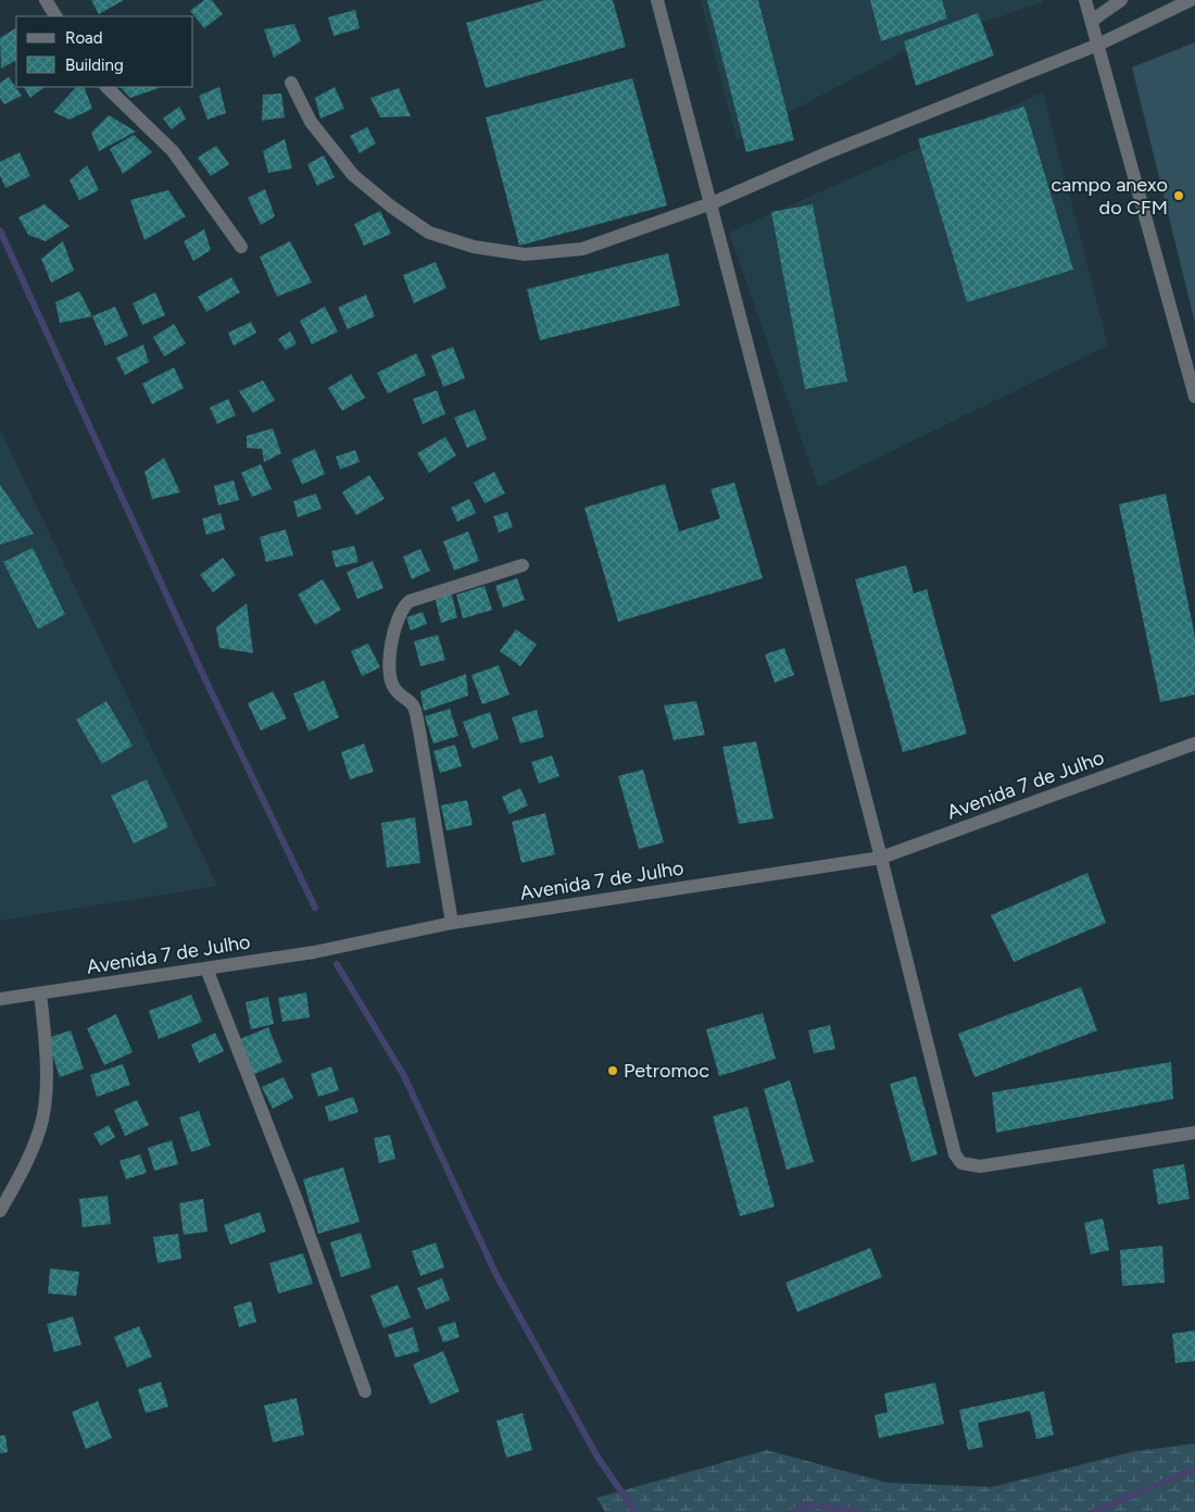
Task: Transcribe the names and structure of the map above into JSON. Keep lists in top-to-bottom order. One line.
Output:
{"streets":{"street":["Avenida 7 de Julho"]},"places":["campo anexo do CFM","Petromoc"],"legend":["Road","Building"]}
